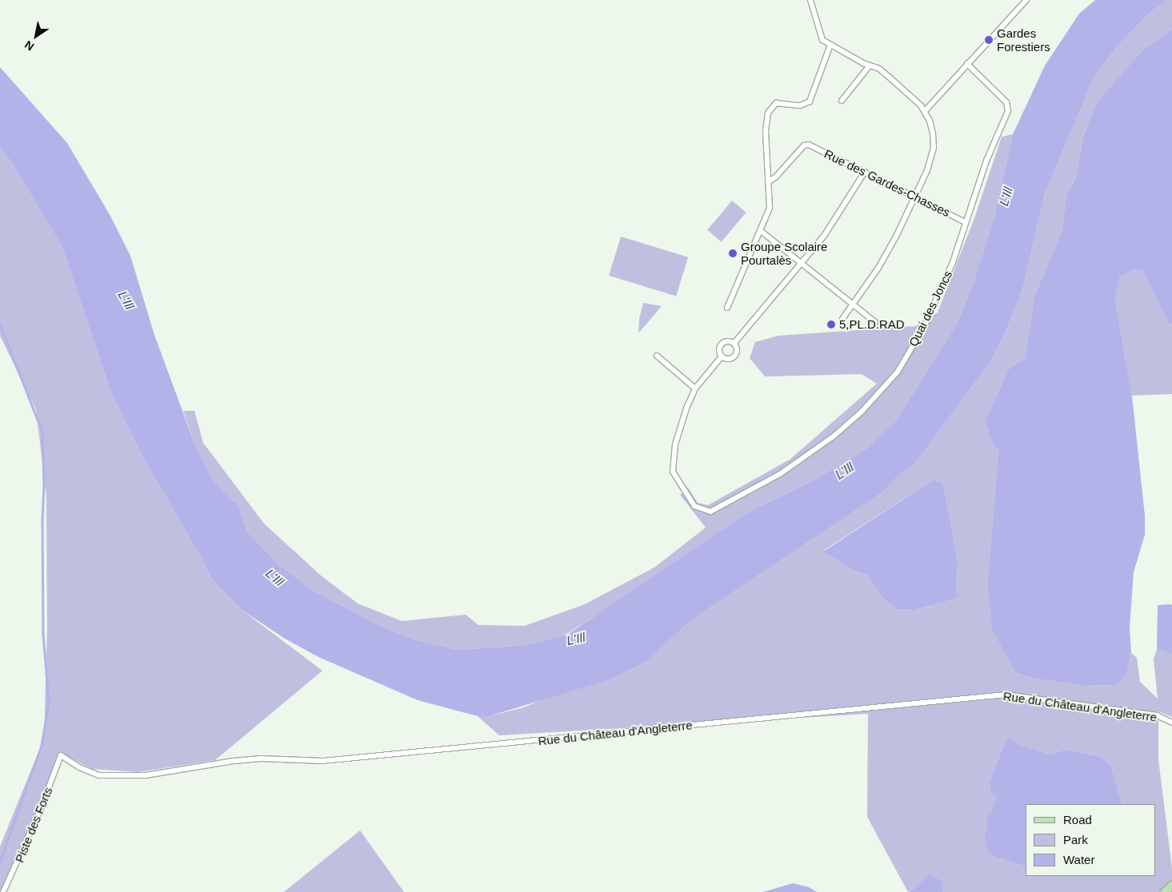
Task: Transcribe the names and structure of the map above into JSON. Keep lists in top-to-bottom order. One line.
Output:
{"streets":{"street":["Rue des Gardes-Chasses","Quai des Joncs","Rue du Château d'Angleterre","Piste des Forts"]},"crossings":[["Rue des Gardes-Chasses","Quai des Joncs"],["Rue du Château d'Angleterre","Piste des Forts"]],"water":["L'Ill"],"places":["Gardes Forestiers","Groupe Scolaire Pourtalès","5,PL.D.RAD"],"legend":["Road","Park","Water"],"north":"bottom left"}
